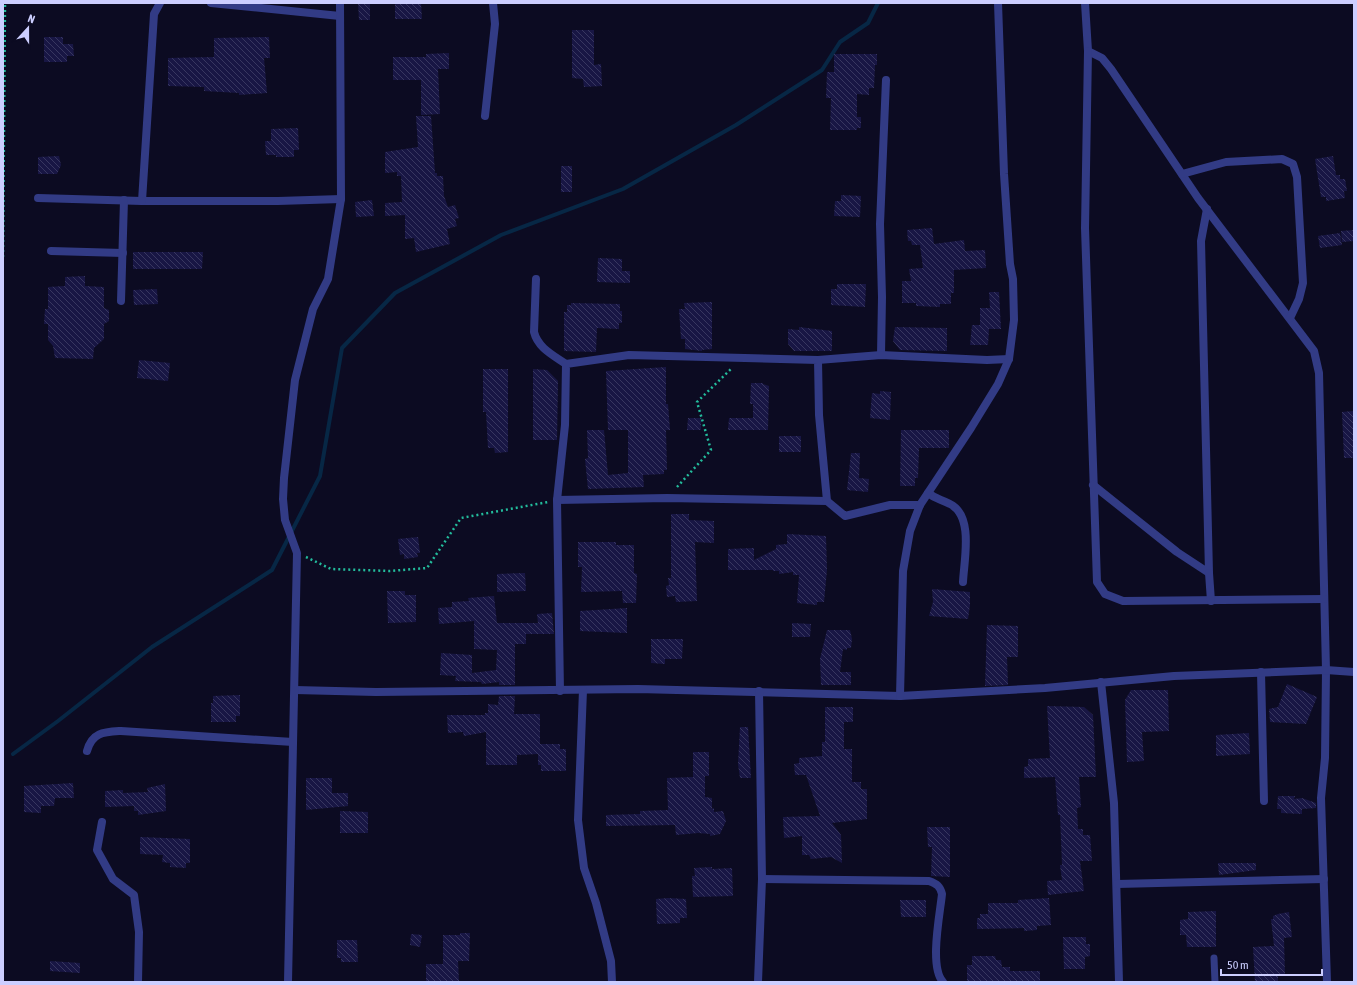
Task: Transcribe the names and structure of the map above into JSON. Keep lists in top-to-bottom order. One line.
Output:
{"scale_bar":"50 m","north":"top"}
